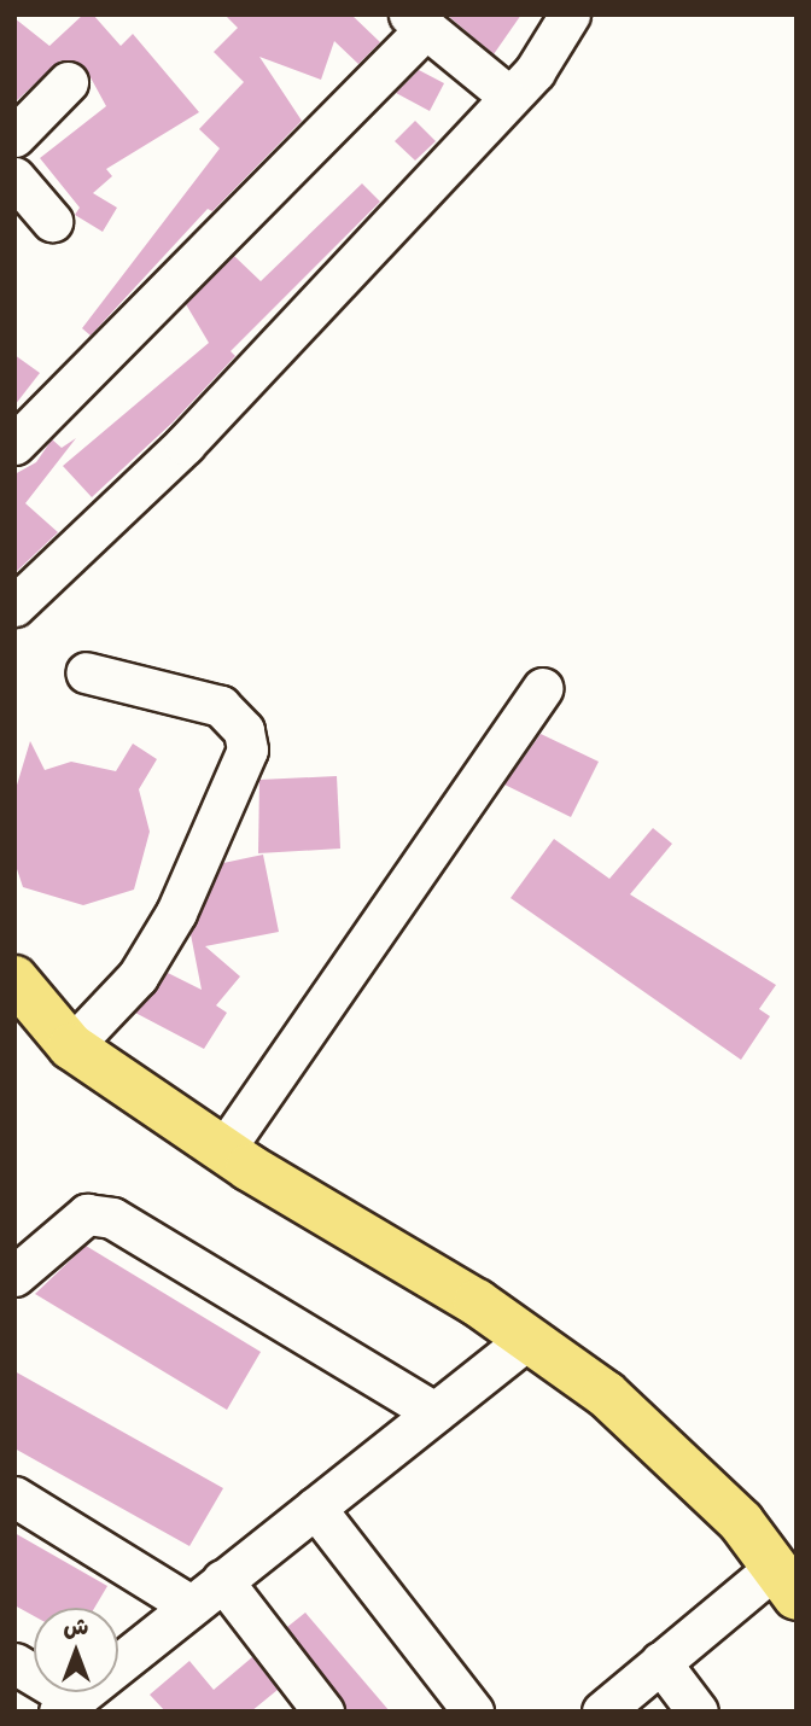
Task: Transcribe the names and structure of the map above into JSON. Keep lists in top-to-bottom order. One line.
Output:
{"north":"top"}
